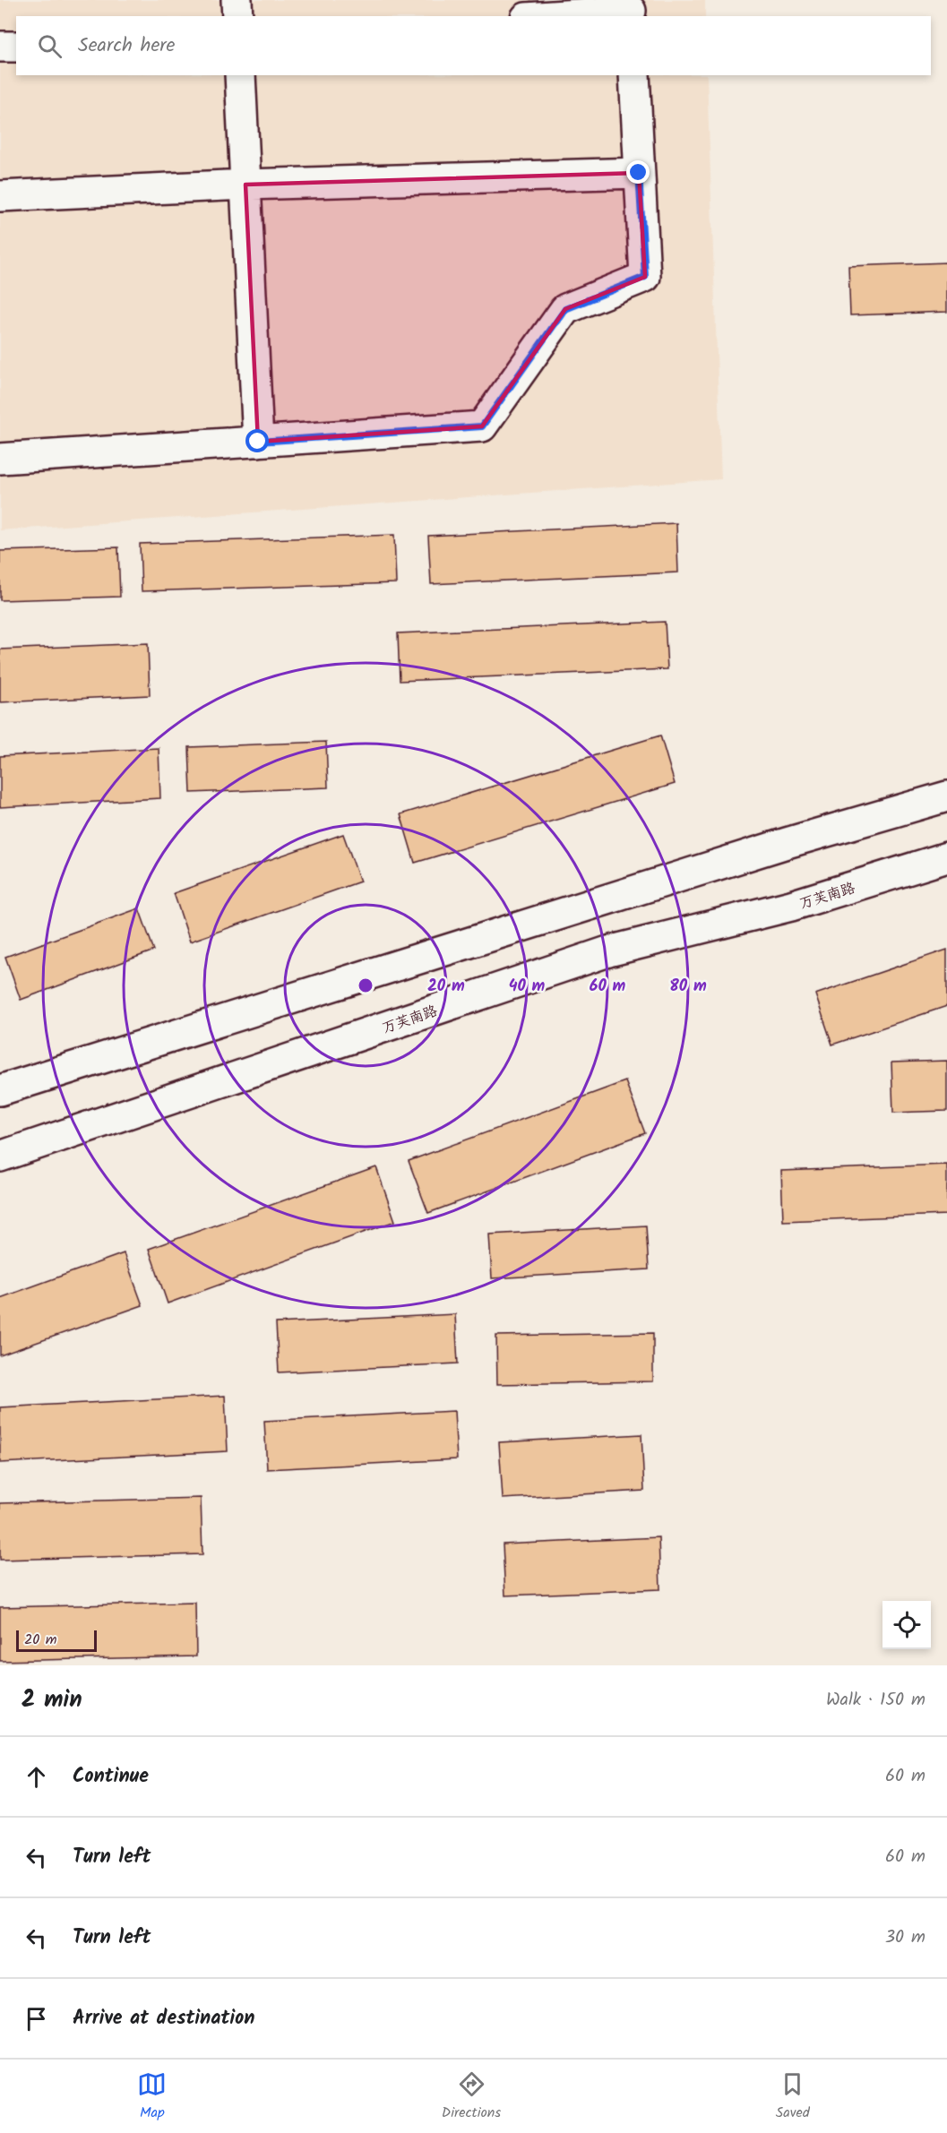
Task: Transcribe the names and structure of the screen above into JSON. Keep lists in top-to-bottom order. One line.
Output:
{"streets":{"street":["万芙南路"]},"scale_bar":"20 m","page":{"search":"Search here","scale":"20 m","heading":["2 min","Walk · 150 m"],"list":[["Continue","60 m"],["Turn left","60 m"],["Turn left","30 m"],"Arrive at destination"],"nav":["Map","Directions","Saved"]},"rings":["20 m","40 m","60 m","80 m"]}
